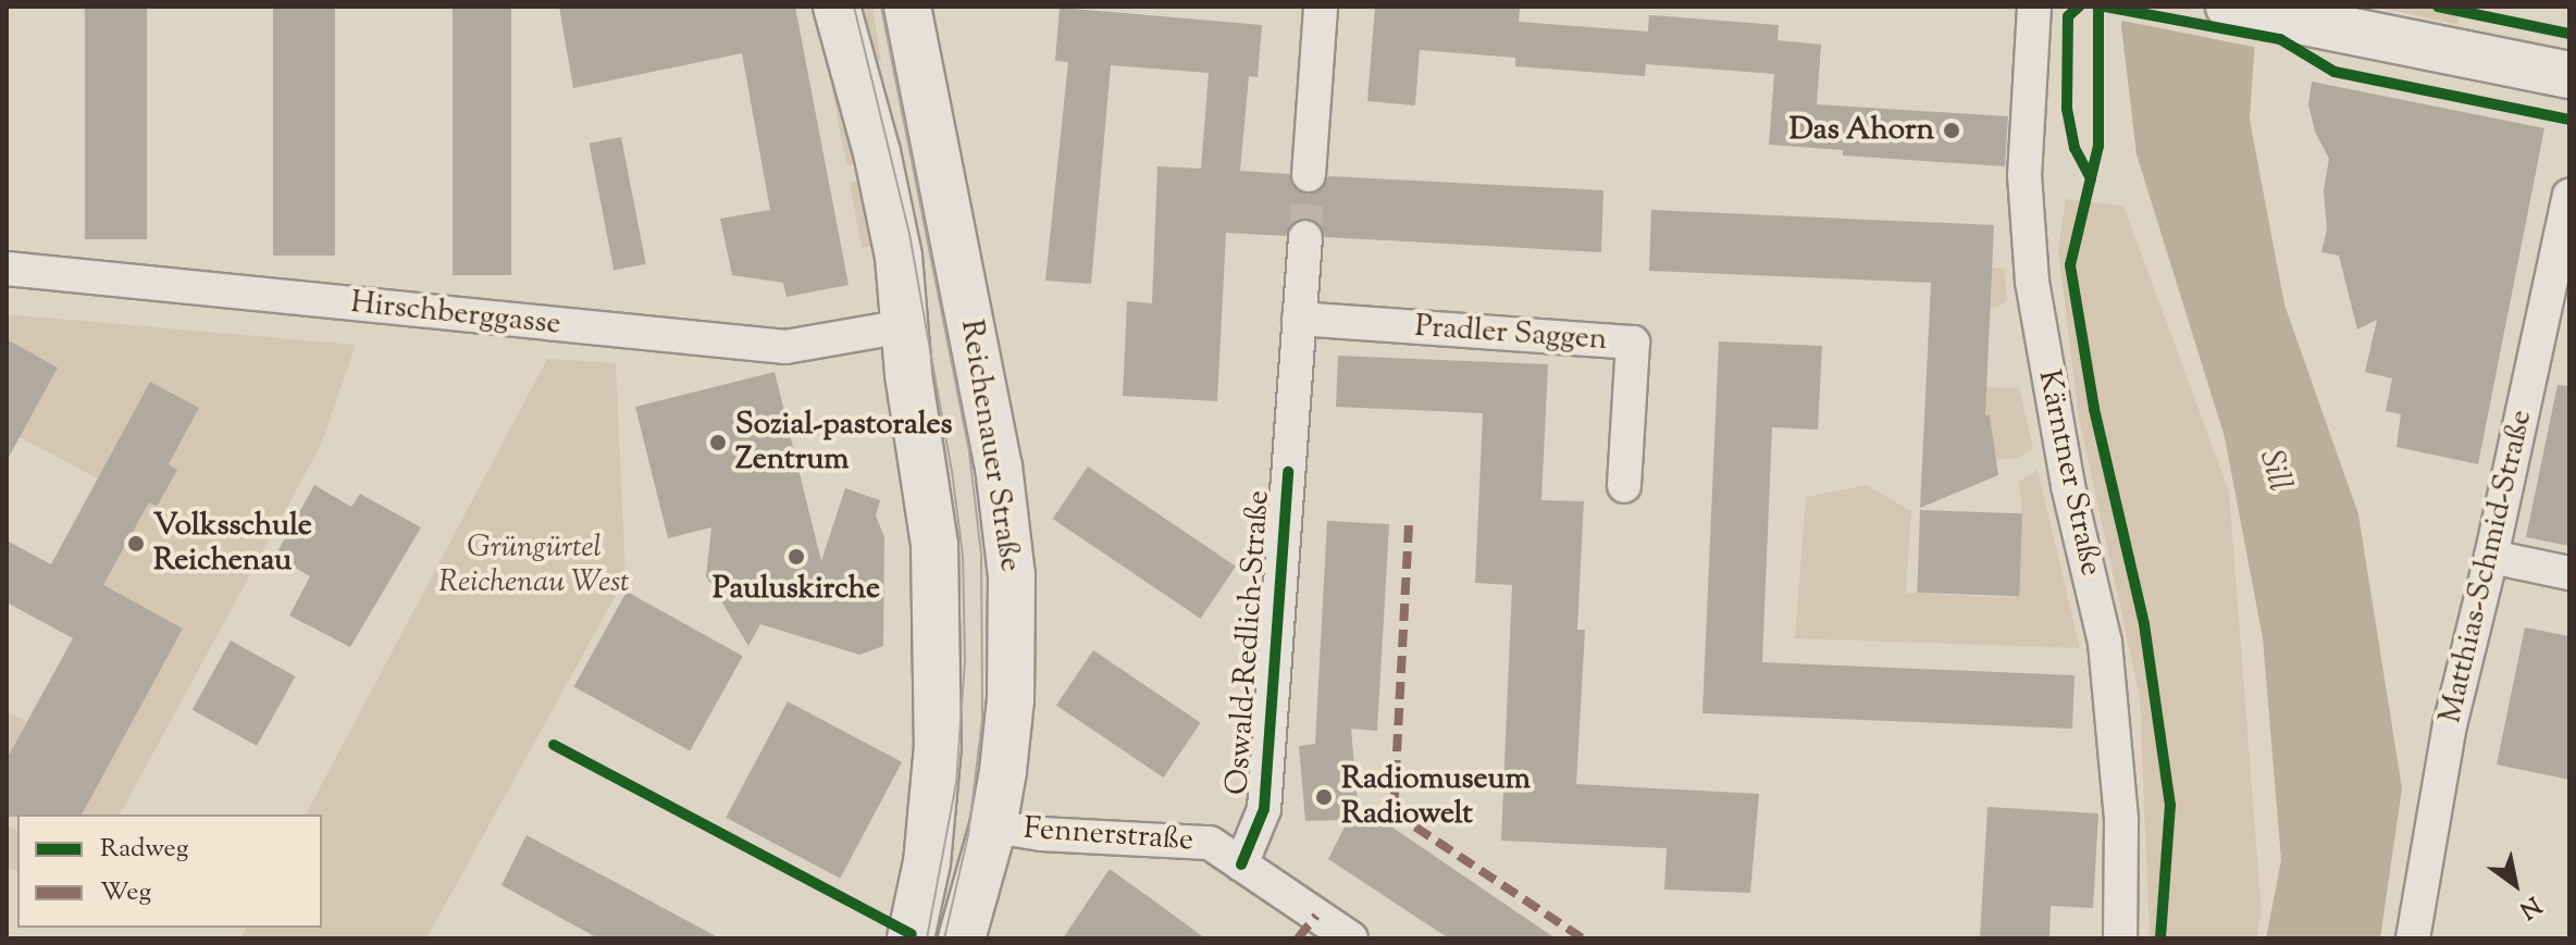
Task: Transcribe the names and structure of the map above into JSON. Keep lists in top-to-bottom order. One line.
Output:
{"streets":{"street":["Hirschberggasse","Pradler Saggen","Reichenauer Straße","Kärntner Straße","Matthias-Schmid-Straße","Oswald-Redlich-Straße","Fennerstraße"]},"crossings":[["Pradler Saggen","Oswald-Redlich-Straße"],["Reichenauer Straße","Fennerstraße"],["Oswald-Redlich-Straße","Fennerstraße"]],"water":["Sill"],"parks":["Grüngürtel Reichenau West"],"places":["Das Ahorn","Sozial-pastorales Zentrum","Volksschule Reichenau","Pauluskirche","Radiomuseum Radiowelt"],"legend":["Radweg","Weg"],"north":"bottom right"}
